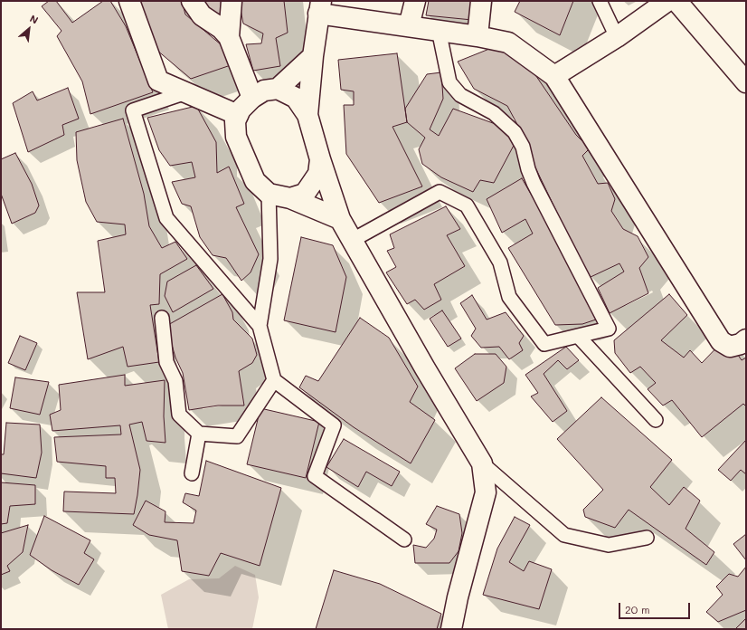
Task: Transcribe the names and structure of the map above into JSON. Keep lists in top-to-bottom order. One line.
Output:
{"scale_bar":"20 m","north":"top right"}
